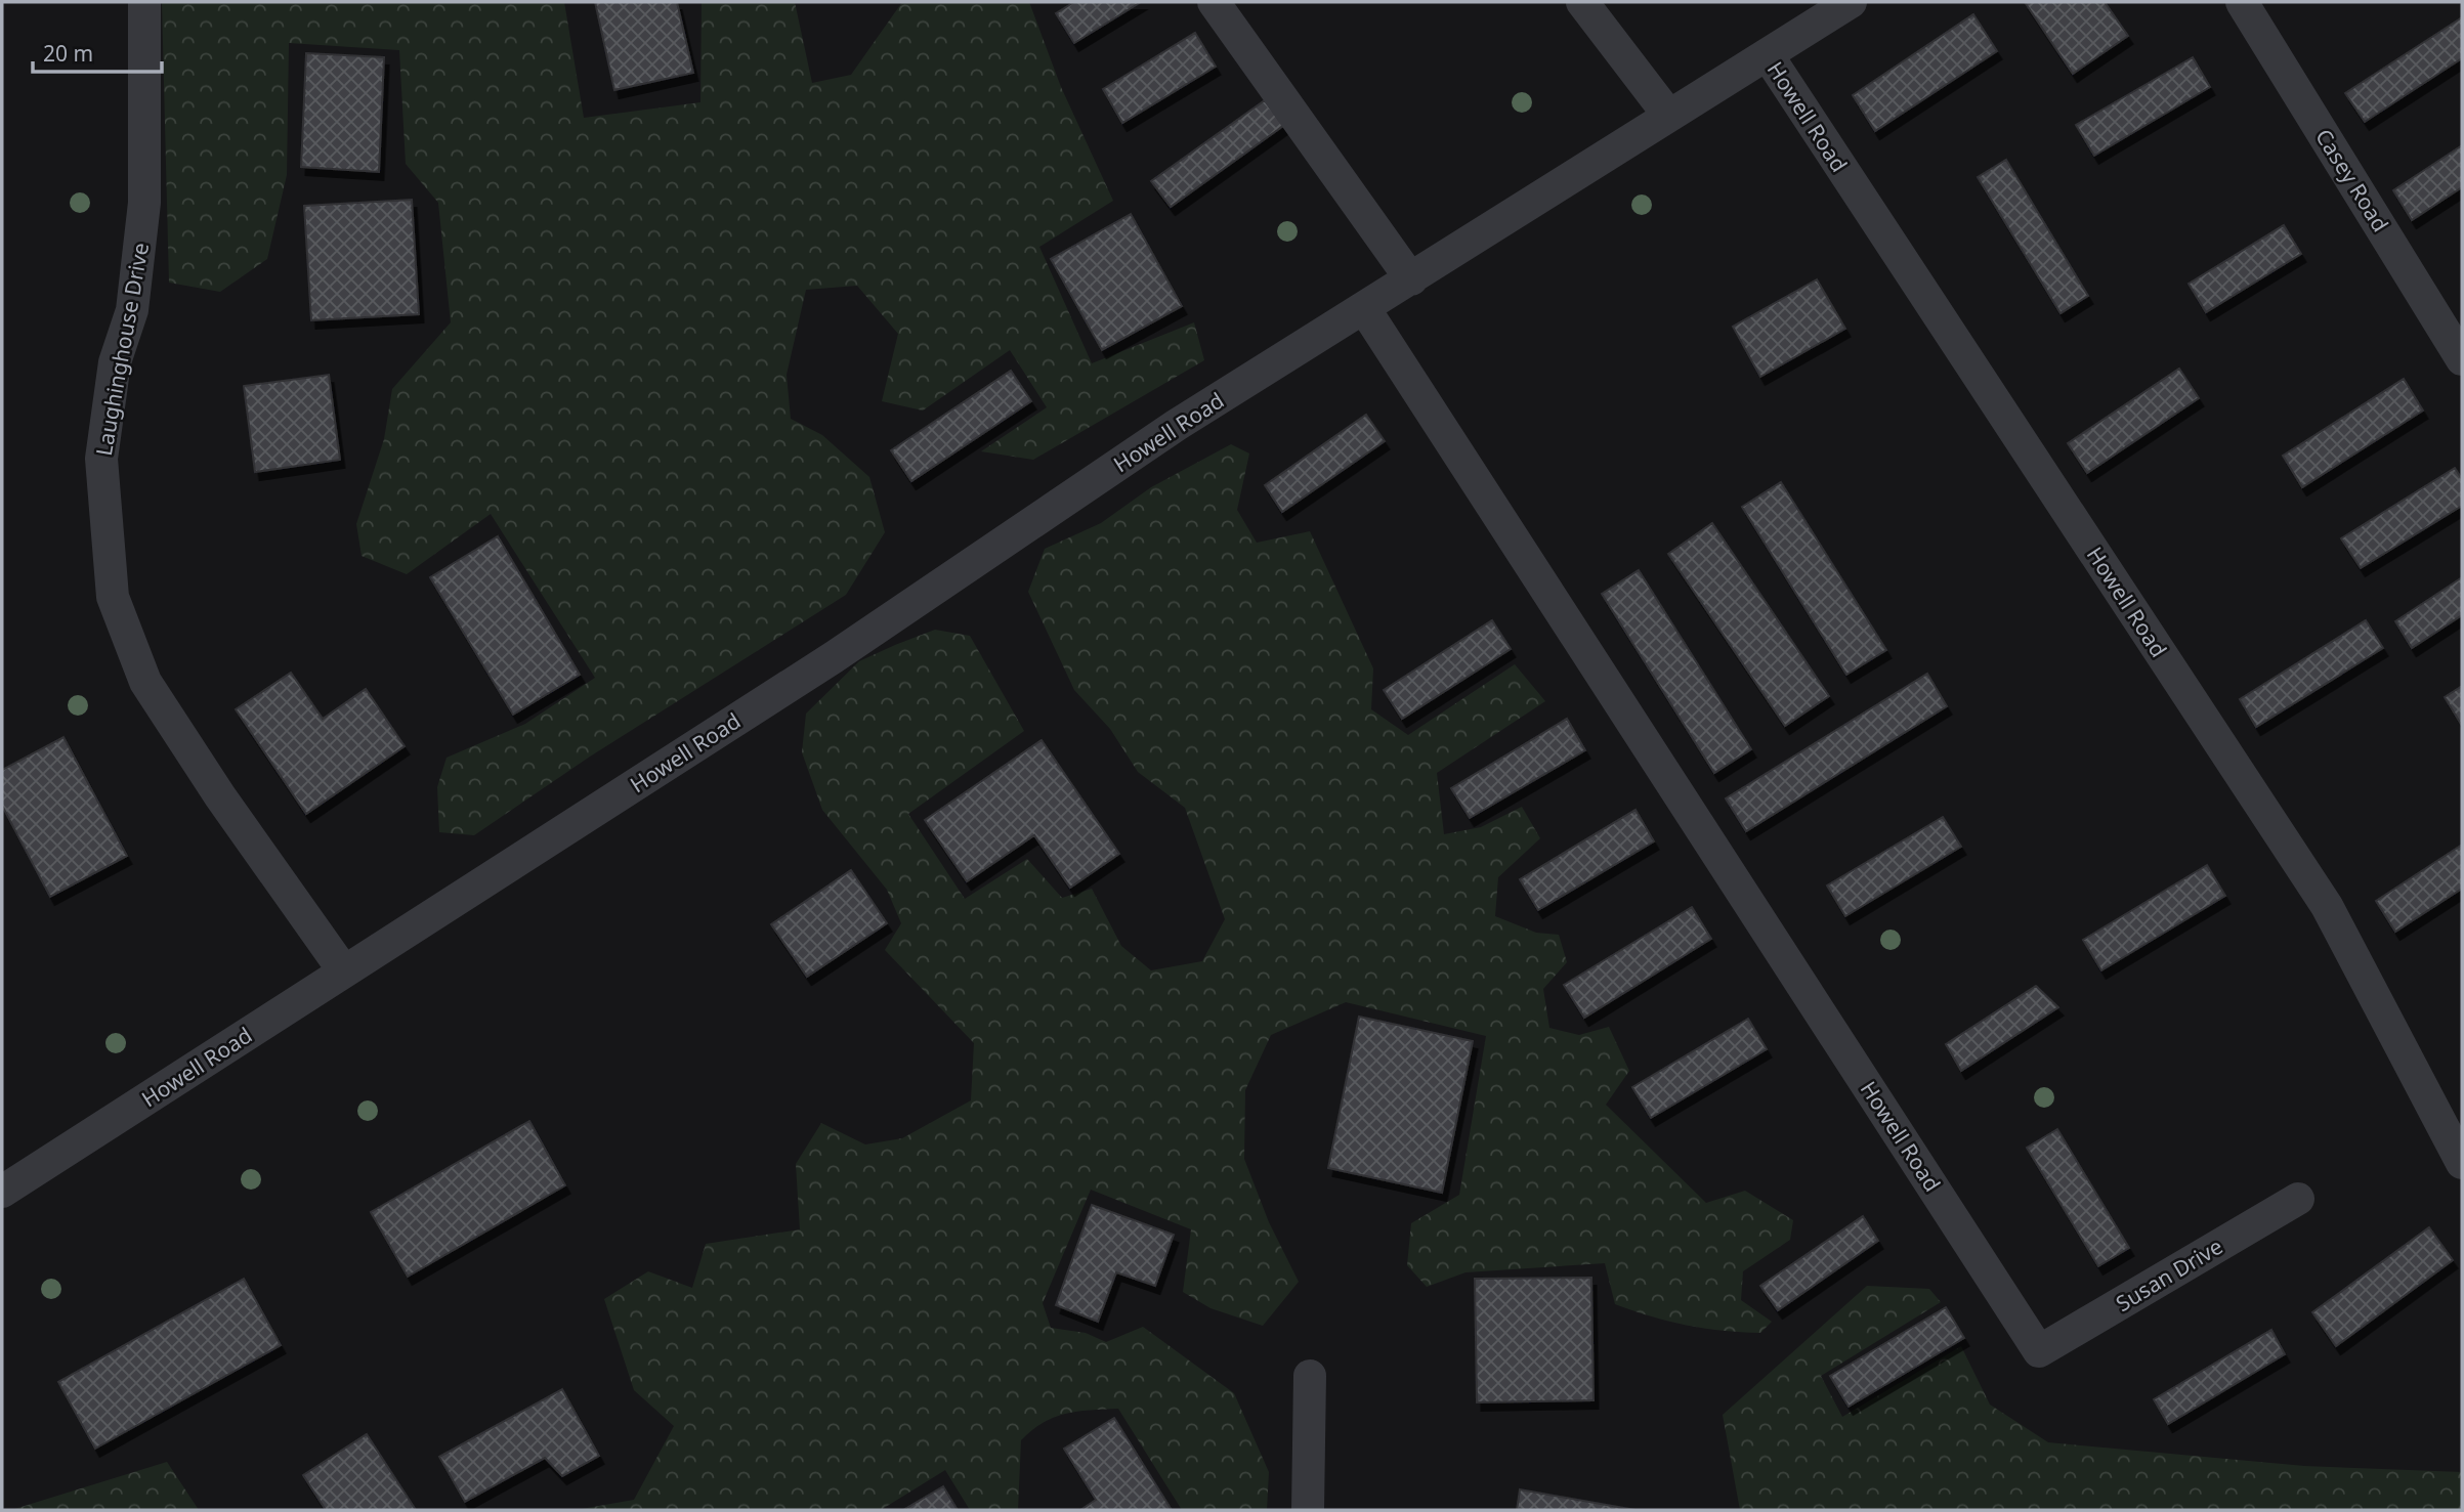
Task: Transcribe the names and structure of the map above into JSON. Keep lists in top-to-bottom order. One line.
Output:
{"streets":{"street":["Howell Road","Casey Road","Laughinghouse Drive","Susan Drive"]},"crossings":[["Howell Road","Laughinghouse Drive"],["Howell Road","Susan Drive"]],"scale_bar":"20 m"}
